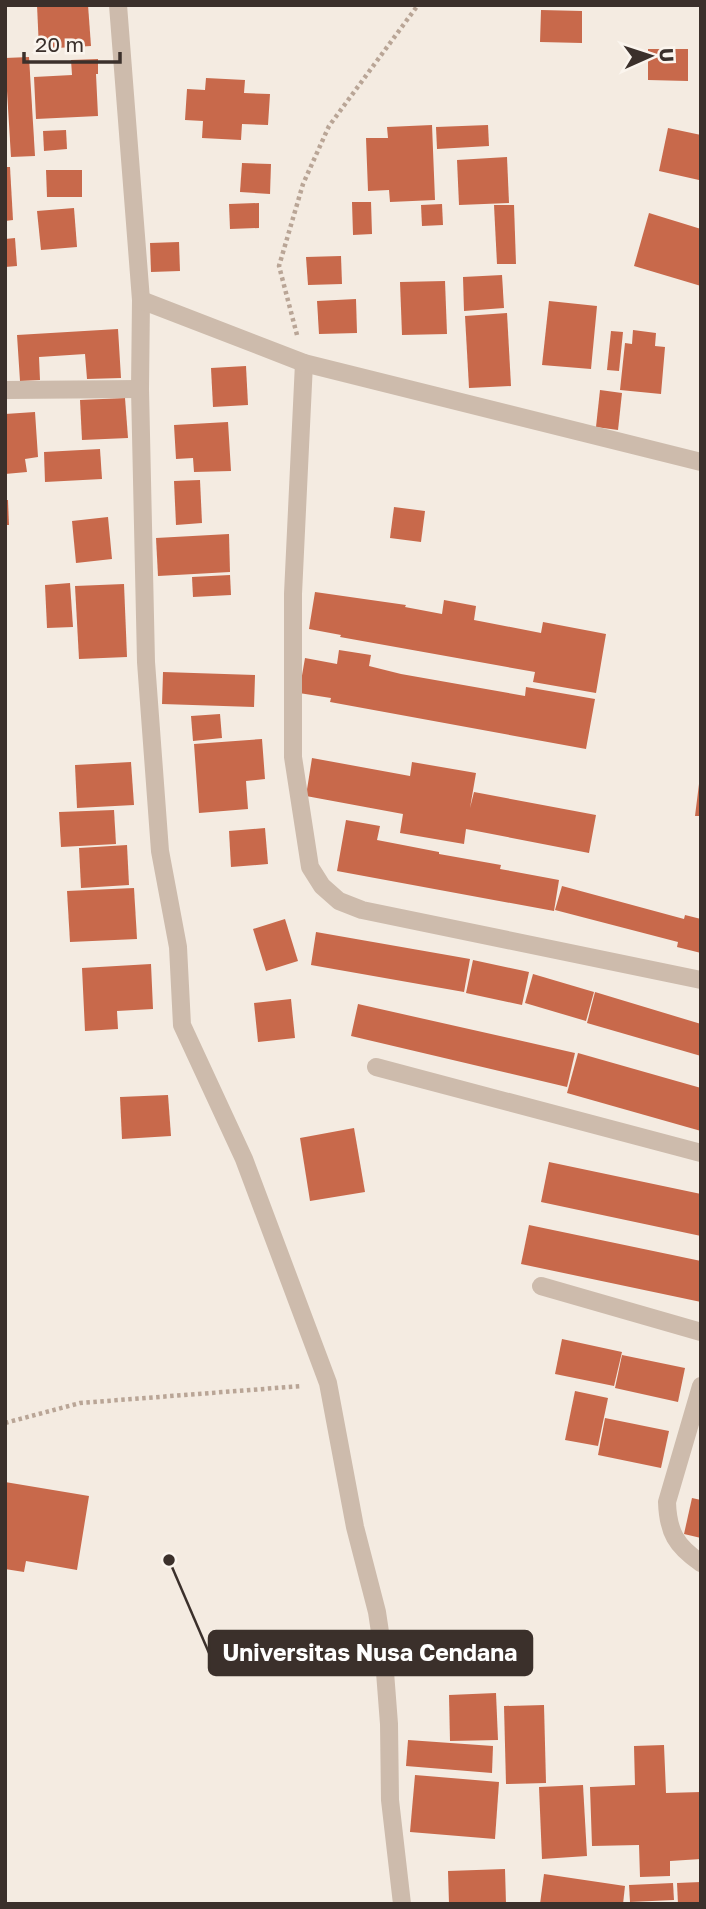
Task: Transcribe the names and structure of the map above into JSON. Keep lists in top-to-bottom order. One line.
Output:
{"places":["Universitas Nusa Cendana"],"scale_bar":"20 m","north":"right"}
